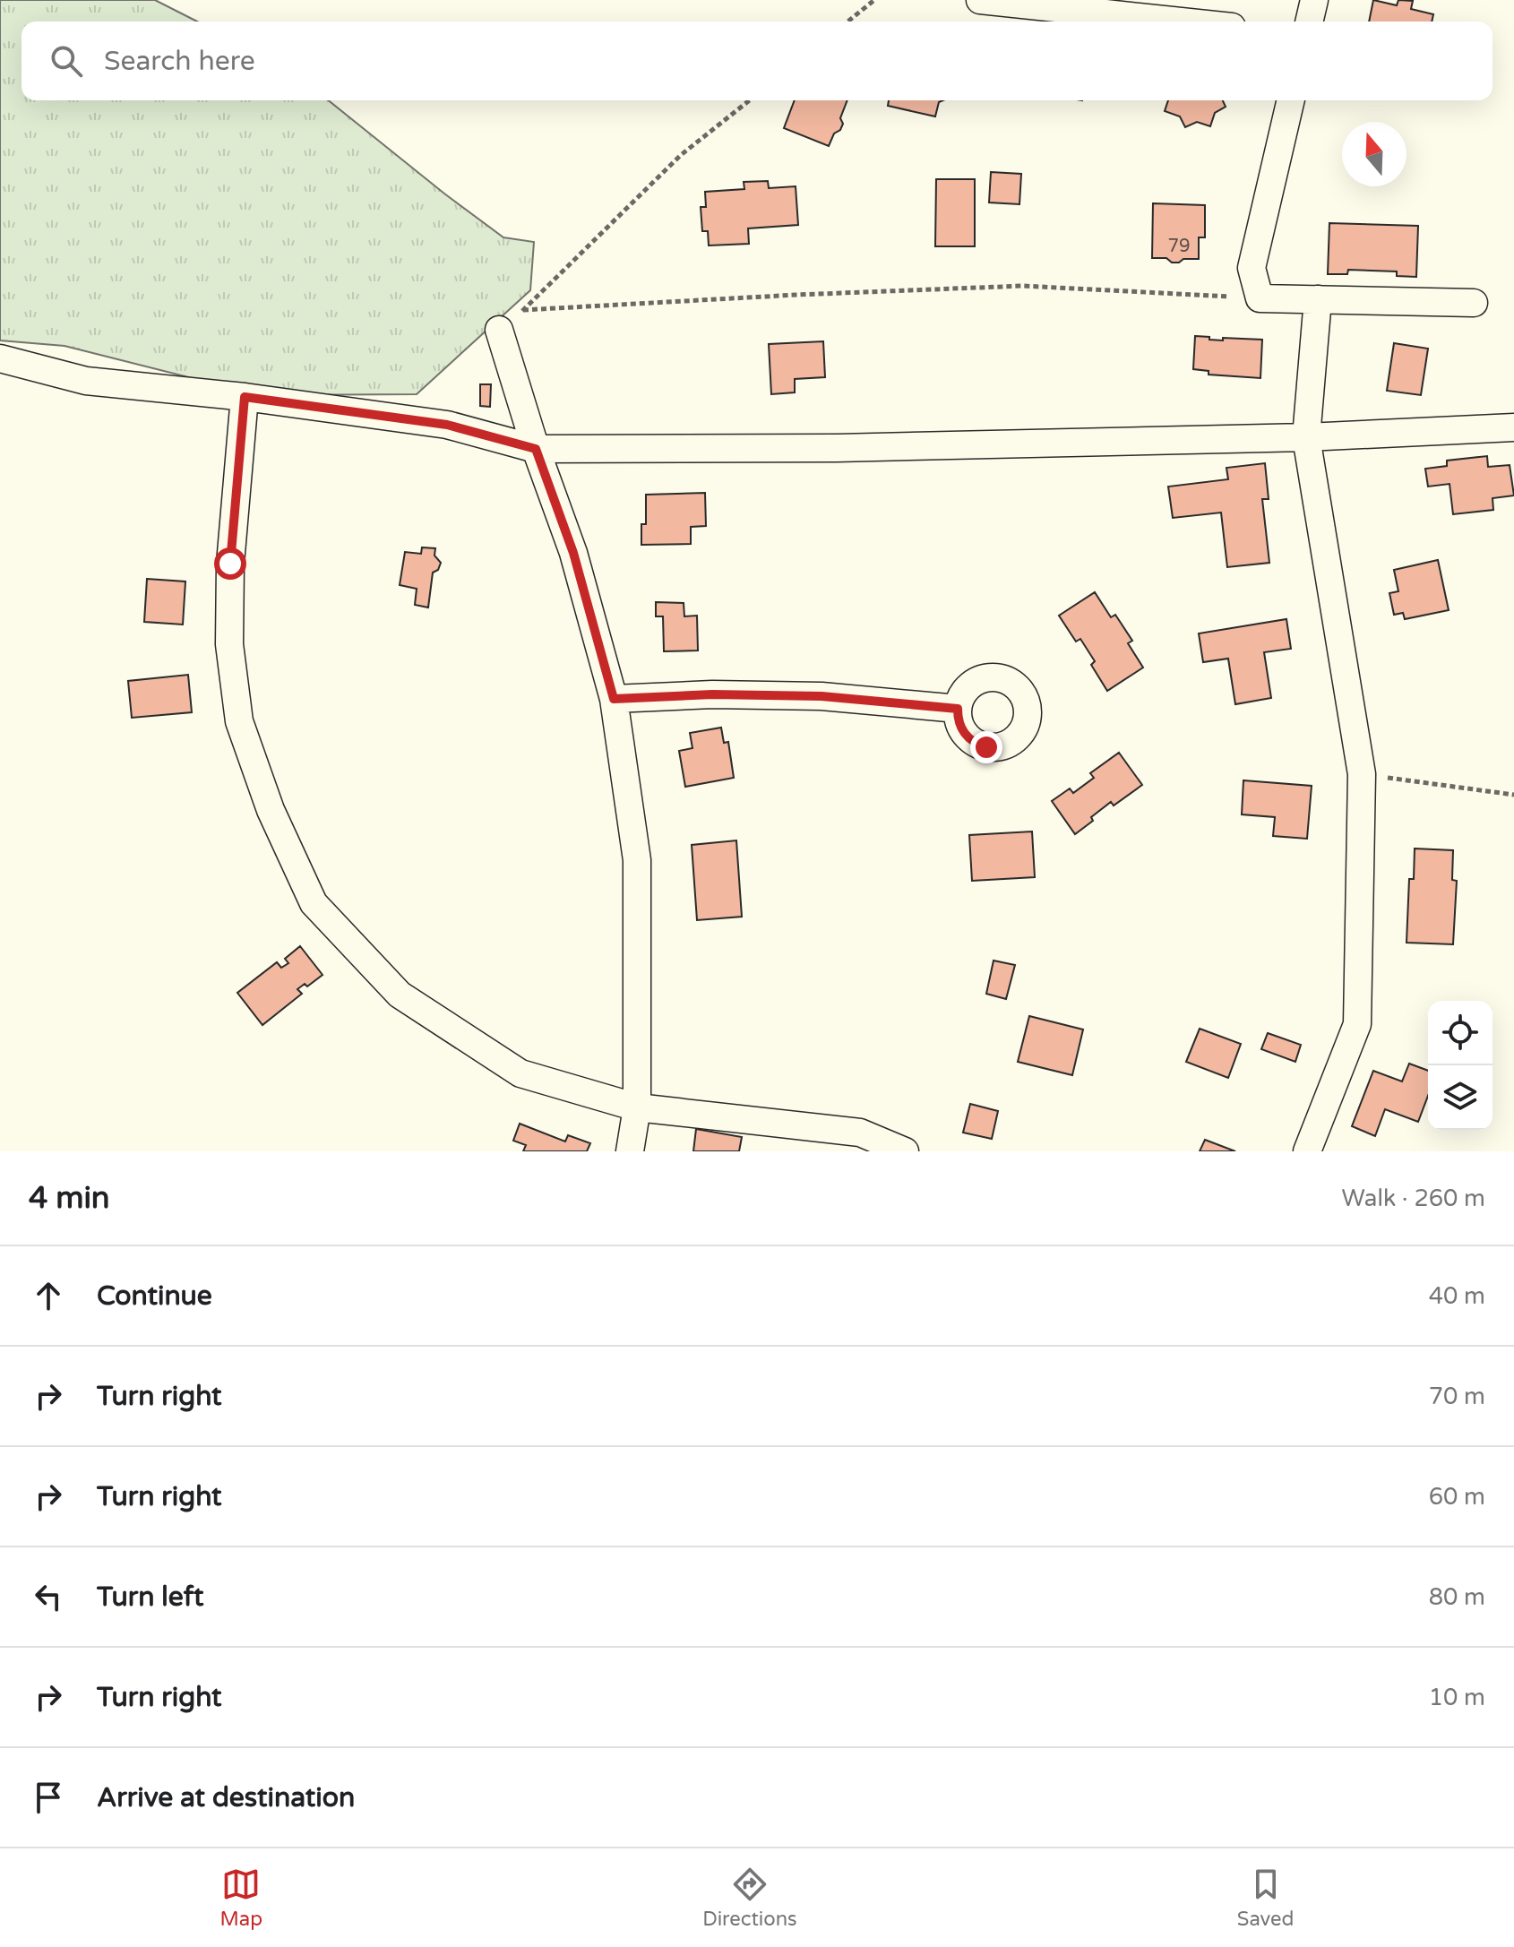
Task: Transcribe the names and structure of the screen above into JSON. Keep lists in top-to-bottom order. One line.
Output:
{"house_numbers":["79"],"north":"top","page":{"search":"Search here","heading":["4 min","Walk · 260 m"],"list":[["Continue","40 m"],["Turn right","70 m"],["Turn right","60 m"],["Turn left","80 m"],["Turn right","10 m"],"Arrive at destination"],"nav":["Map","Directions","Saved"]}}
